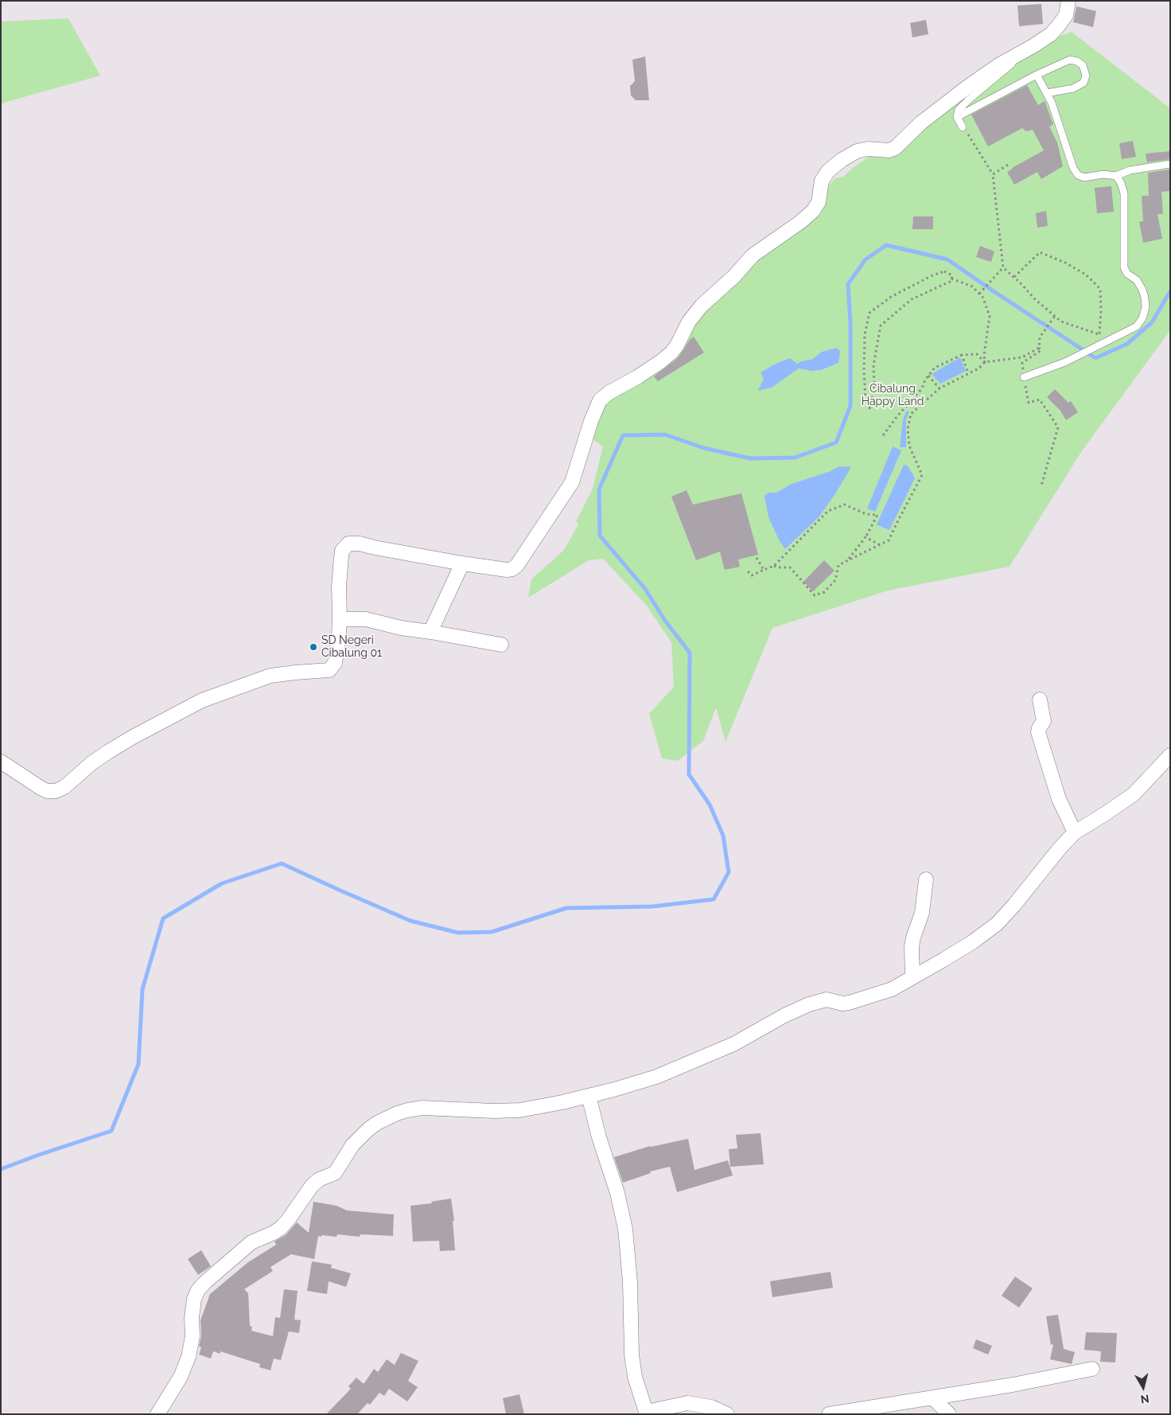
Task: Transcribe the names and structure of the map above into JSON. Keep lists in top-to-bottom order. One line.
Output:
{"parks":["Cibalung Happy Land"],"places":["SD Negeri Cibalung 01"],"north":"bottom"}
